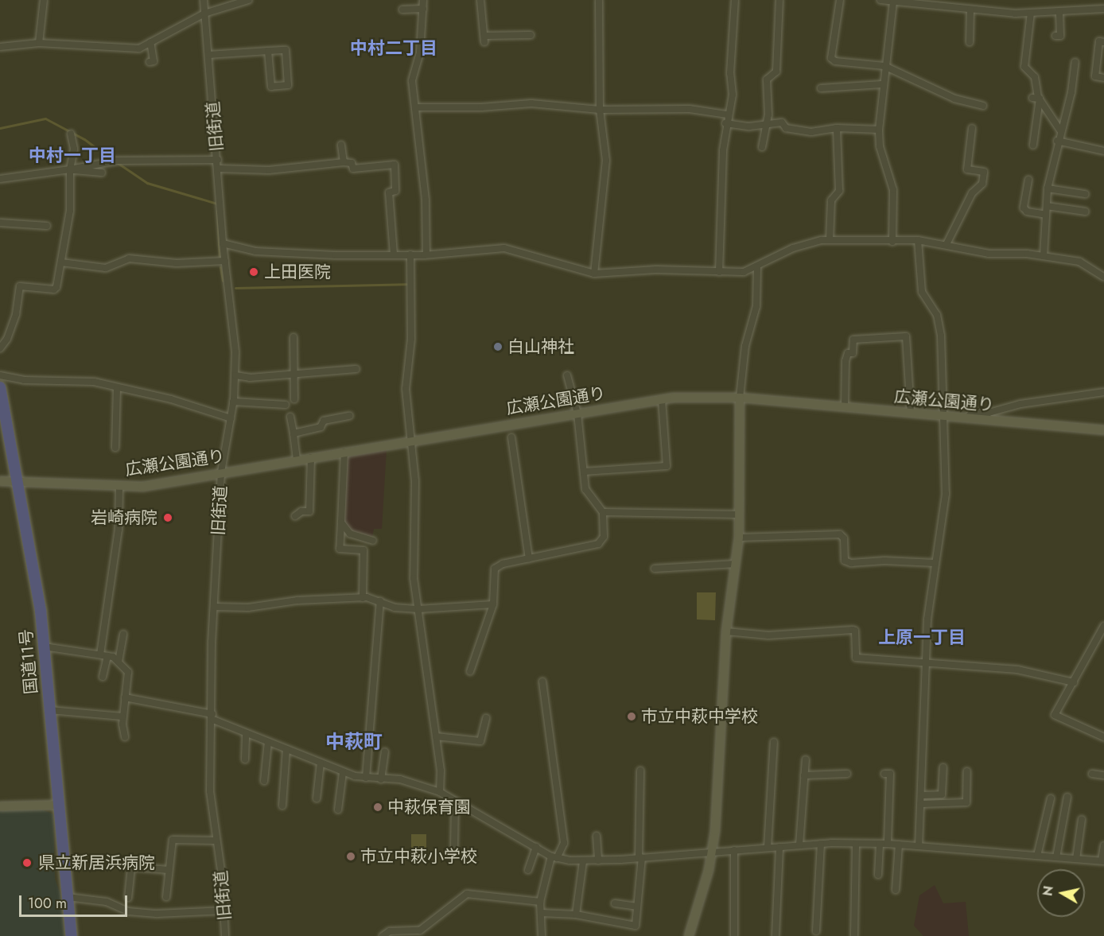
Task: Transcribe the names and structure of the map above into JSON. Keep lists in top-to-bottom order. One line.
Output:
{"streets":{"highway":["国道11号"],"street":["旧街道","広瀬公園通り"]},"crossings":[["旧街道","広瀬公園通り"],["広瀬公園通り","国道11号"]],"districts":["中村二丁目","中村一丁目","上原一丁目","中萩町"],"places":["上田医院","白山神社","岩崎病院","市立中萩中学校","中萩保育園","市立中萩小学校","県立新居浜病院"],"scale_bar":"100 m","north":"left"}
